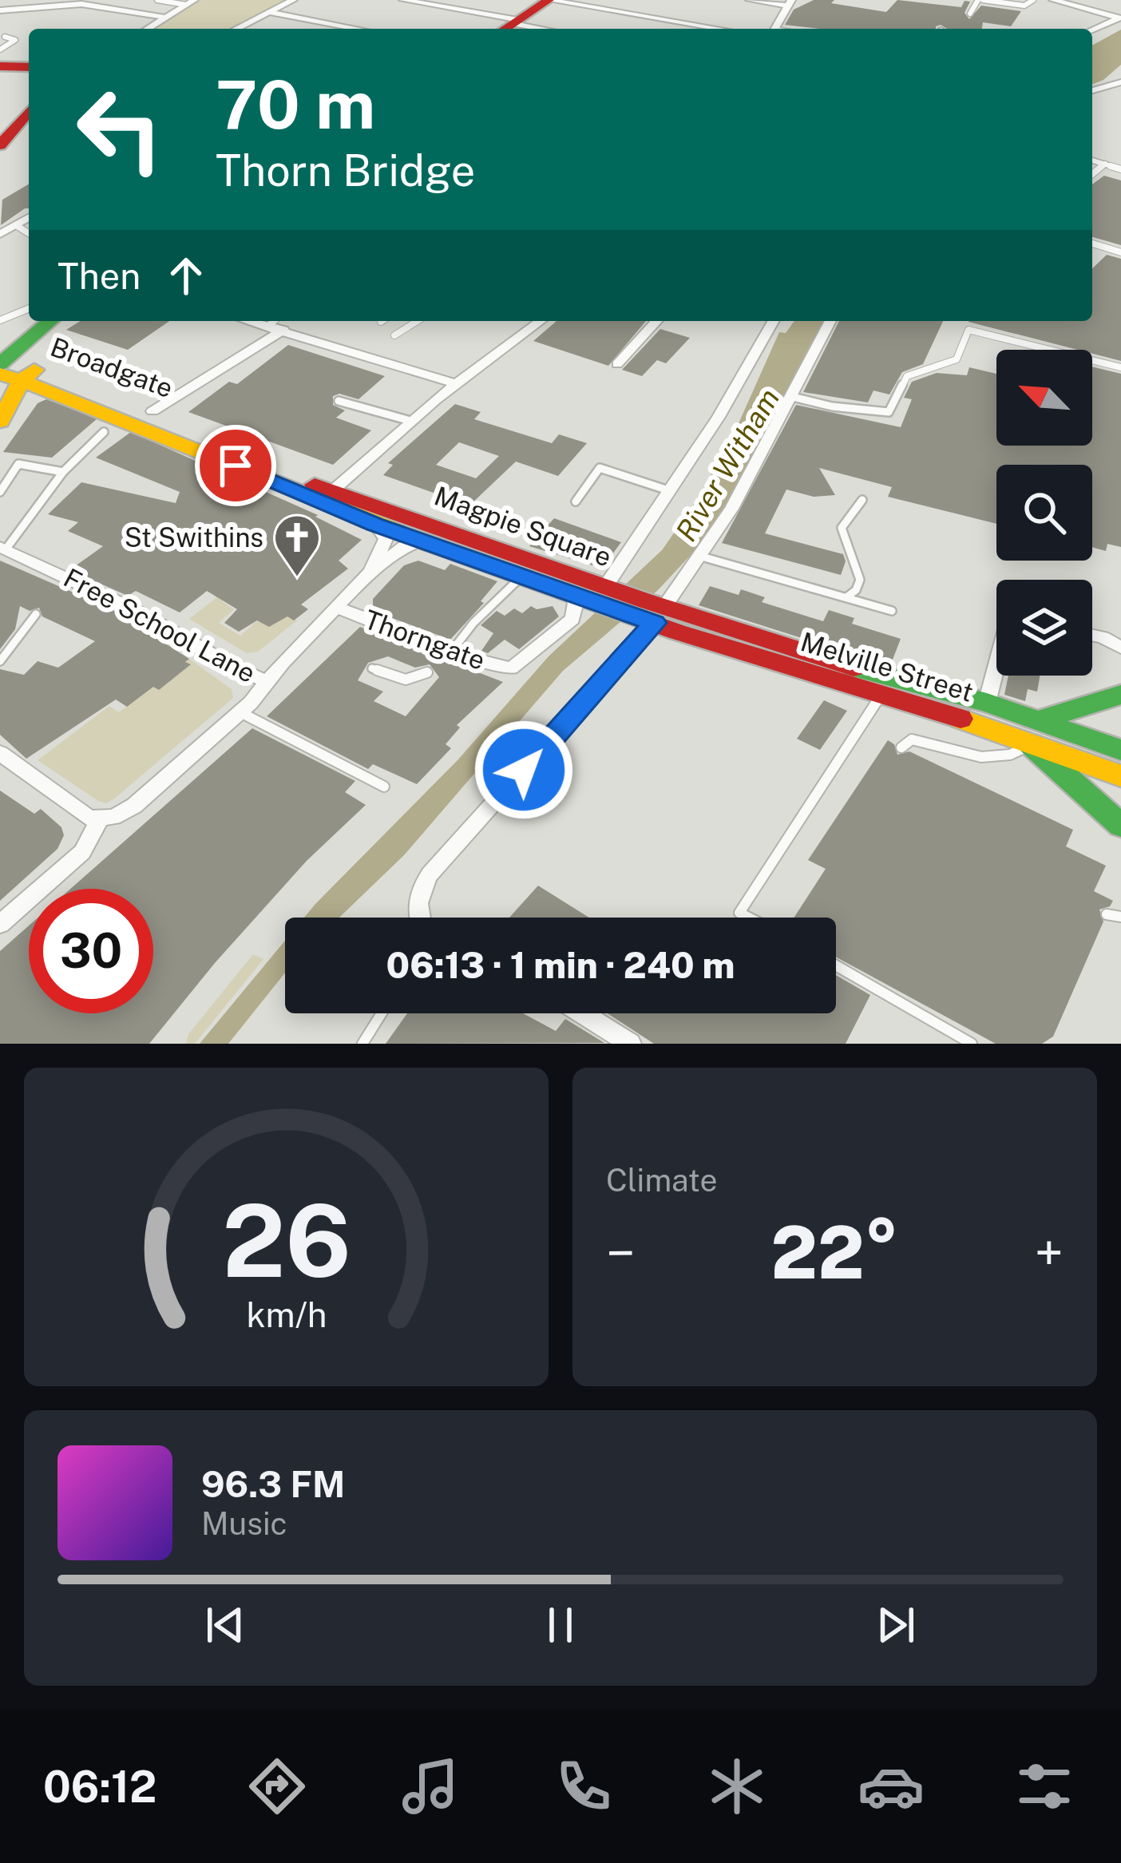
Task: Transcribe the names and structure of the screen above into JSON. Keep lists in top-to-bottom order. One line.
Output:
{"streets":{"main road":["Broadgate","Magpie Square","Melville Street"],"street":["Free School Lane","Thorngate"]},"crossings":[["Broadgate","Magpie Square"],["Magpie Square","Thorngate"]],"water":["River Witham"],"places":{"church":["St Swithins"]},"north":"top left","page":{"turn":["70 m","Thorn Bridge"],"then":"Then","limit":"30","trip":"06:13 · 1 min · 240 m","tile":"Climate","heat":["−","22°","+"],"song":["96.3 FM","Music"],"tabs":"06:12","gauge":["26","km/h"]}}
